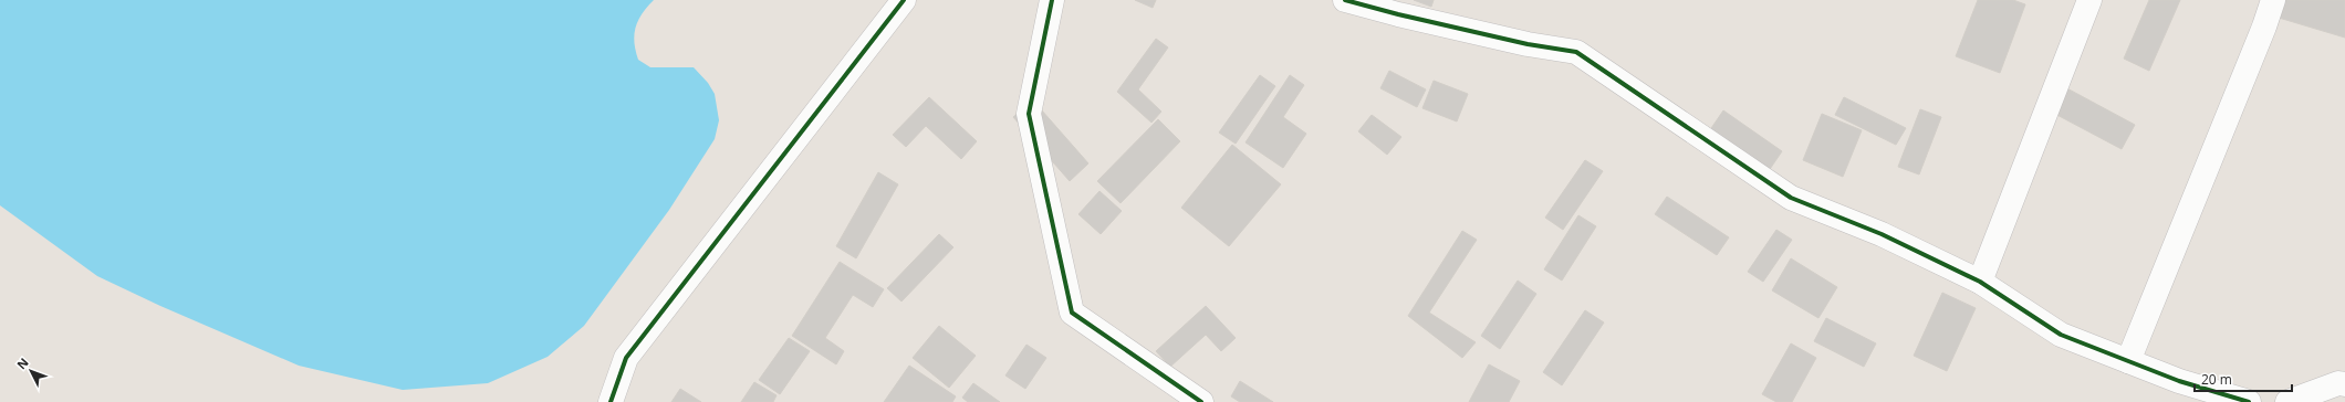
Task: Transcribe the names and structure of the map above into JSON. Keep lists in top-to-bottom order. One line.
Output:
{"scale_bar":"20 m","north":"top left"}
